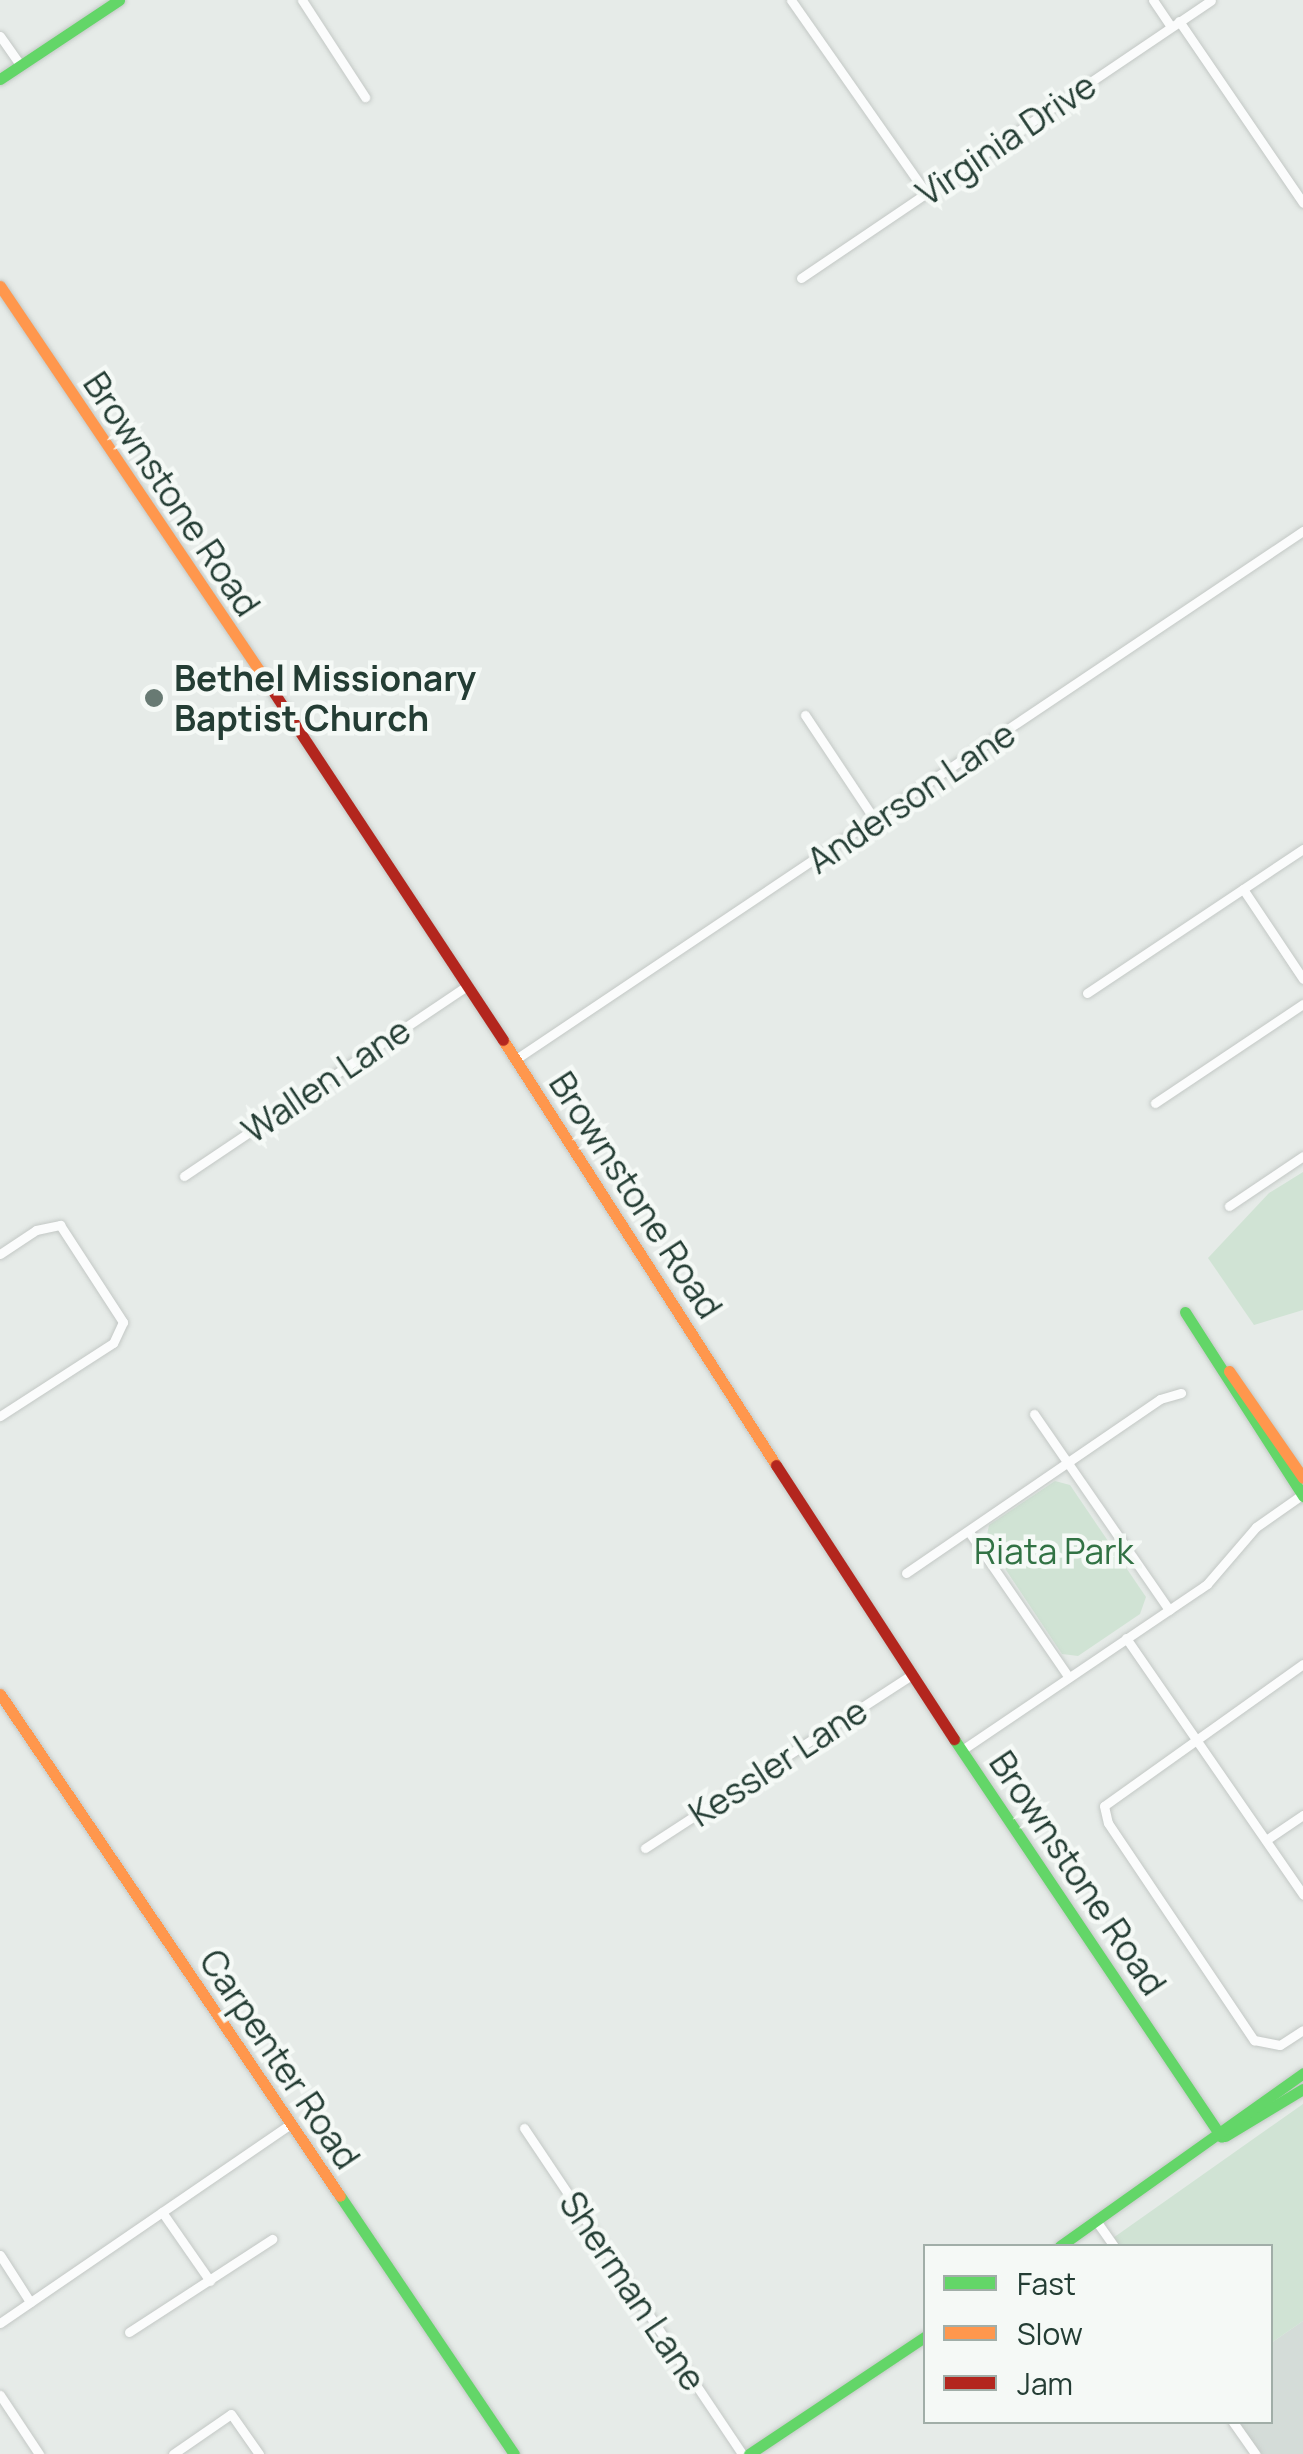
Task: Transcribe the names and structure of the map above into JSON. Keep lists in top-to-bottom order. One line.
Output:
{"streets":{"street":["Virginia Drive","Brownstone Road","Anderson Lane","Wallen Lane","Kessler Lane","Carpenter Road","Sherman Lane"]},"crossings":[["Brownstone Road","Anderson Lane"],["Brownstone Road","Wallen Lane"],["Brownstone Road","Kessler Lane"]],"parks":["Riata Park"],"places":["Bethel Missionary Baptist Church"],"legend":["Fast","Slow","Jam"]}
